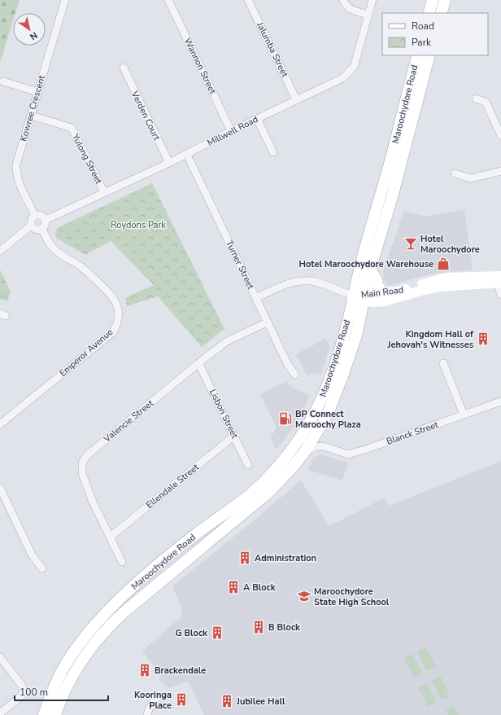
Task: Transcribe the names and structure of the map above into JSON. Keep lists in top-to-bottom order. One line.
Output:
{"streets":{"main road":["Maroochydore Road","Main Road"],"street":["Jalumba Street","Wannon Street","Kowree Crescent","Verden Court","Millwell Road","Yulong Street","Turner Street","Emperor Avenue","Lisbon Street","Valencie Street","Blanck Street","Ellendale Street"]},"crossings":[["Jalumba Street","Millwell Road"],["Wannon Street","Millwell Road"],["Maroochydore Road","Main Road"],["Kowree Crescent","Millwell Road"],["Kowree Crescent","Yulong Street"],["Kowree Crescent","Emperor Avenue"],["Verden Court","Millwell Road"],["Millwell Road","Yulong Street"],["Millwell Road","Turner Street"],["Millwell Road","Emperor Avenue"],["Turner Street","Valencie Street"],["Lisbon Street","Valencie Street"],["Lisbon Street","Ellendale Street"],["Valencie Street","Ellendale Street"]],"parks":["Roydons Park"],"places":{"bar":["Hotel Maroochydore"],"shop":["Hotel Maroochydore Warehouse"],"building":["Kingdom Hall of Jehovah's Witnesses","Administration","A Block","B Block","G Block","Brackendale","Kooringa Place","Jubilee Hall"],"fuel station":["BP Connect Maroochy Plaza"],"school or university":["Maroochydore State High School"]},"legend":["Road","Park"],"scale_bar":"100 m","north":"bottom right"}
